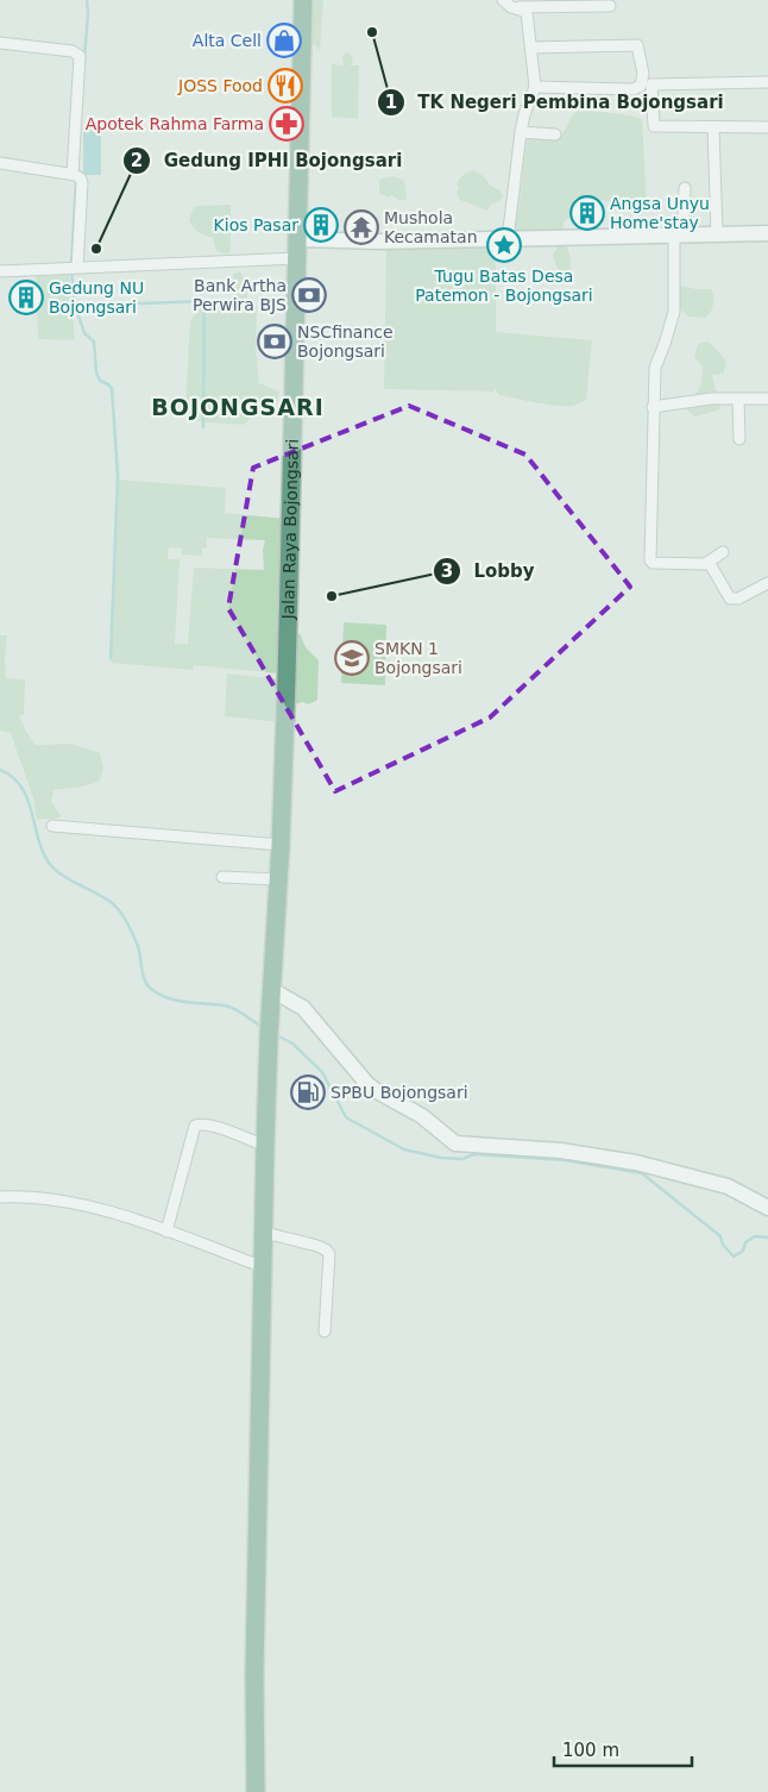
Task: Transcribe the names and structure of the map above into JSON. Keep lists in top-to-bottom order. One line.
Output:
{"streets":{"main road":["Jalan Raya Bojongsari"]},"districts":["BOJONGSARI"],"places":{"other":["TK Negeri Pembina Bojongsari","Gedung IPHI Bojongsari","Lobby"],"shop":["Alta Cell"],"restaurant":["JOSS Food"],"pharmacy":["Apotek Rahma Farma"],"building":["Angsa Unyu Home'stay","Kios Pasar","Gedung NU Bojongsari"],"temple":["Mushola Kecamatan"],"place":["Tugu Batas Desa Patemon - Bojongsari"],"bank":["Bank Artha Perwira BJS","NSCfinance Bojongsari"],"school or university":["SMKN 1 Bojongsari"],"fuel station":["SPBU Bojongsari"]},"scale_bar":"100 m"}
